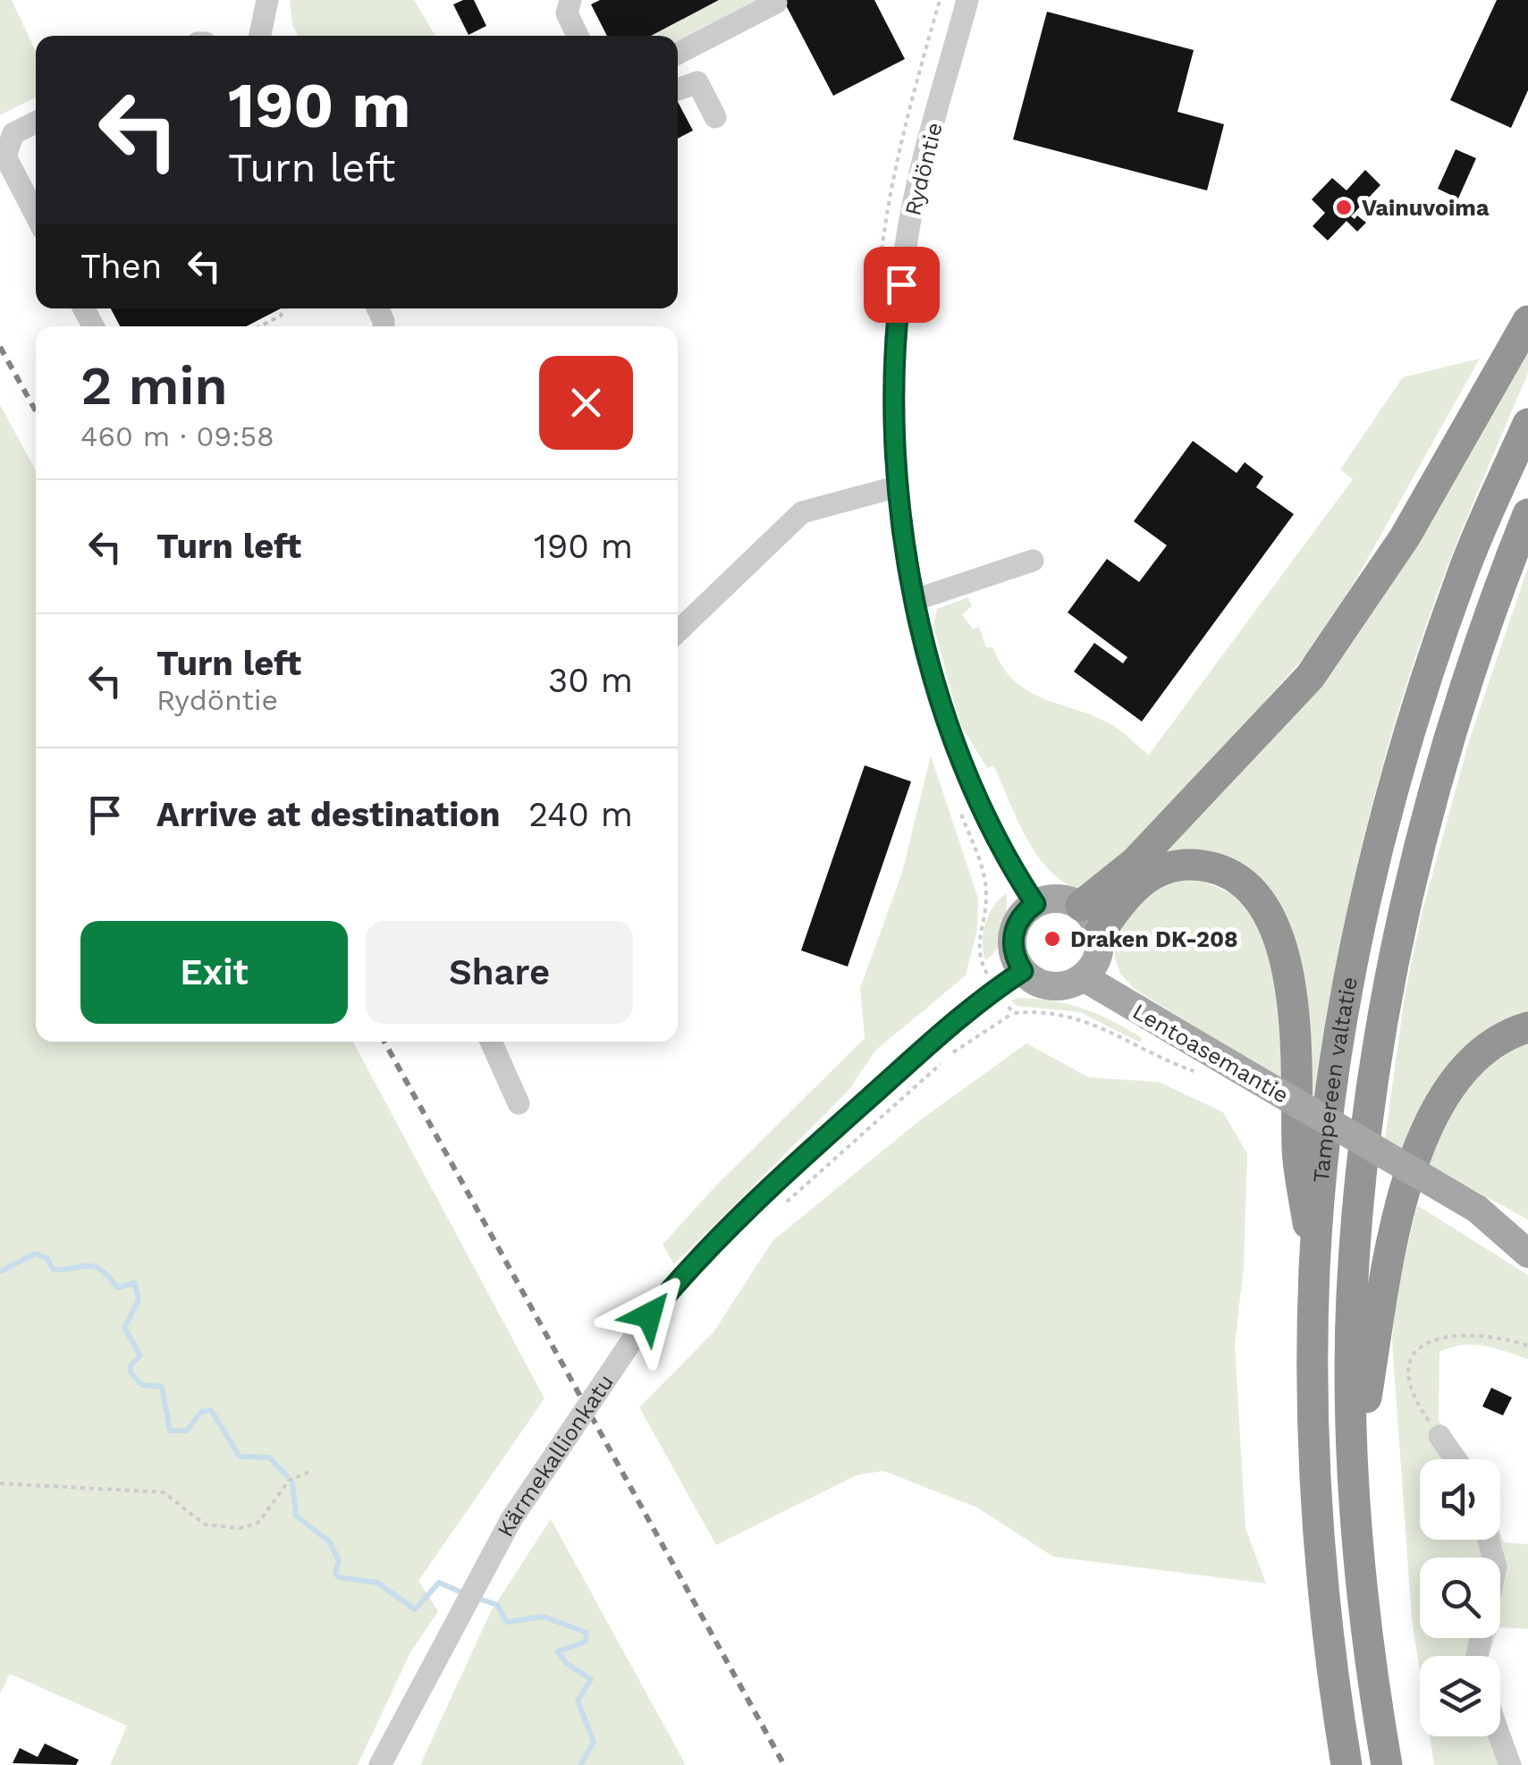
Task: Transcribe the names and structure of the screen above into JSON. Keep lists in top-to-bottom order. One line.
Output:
{"streets":{"highway":["Tampereen valtatie"],"main road":["Lentoasemantie"],"street":["Rydöntie","Kärmekallionkatu"]},"crossings":[["Rydöntie","Lentoasemantie"],["Rydöntie","Kärmekallionkatu"],["Lentoasemantie","Kärmekallionkatu"]],"places":["Vainuvoima","Draken DK-208"],"page":{"turn":["190 m","Turn left"],"then":"Then","heading":["2 min","460 m · 09:58"],"list":[{"name":"Turn left","value":"190 m"},{"name":"Turn left","note":"Rydöntie","value":"30 m"},{"name":"Arrive at destination","value":"240 m"}],"buttons":["Exit","Share"]}}
